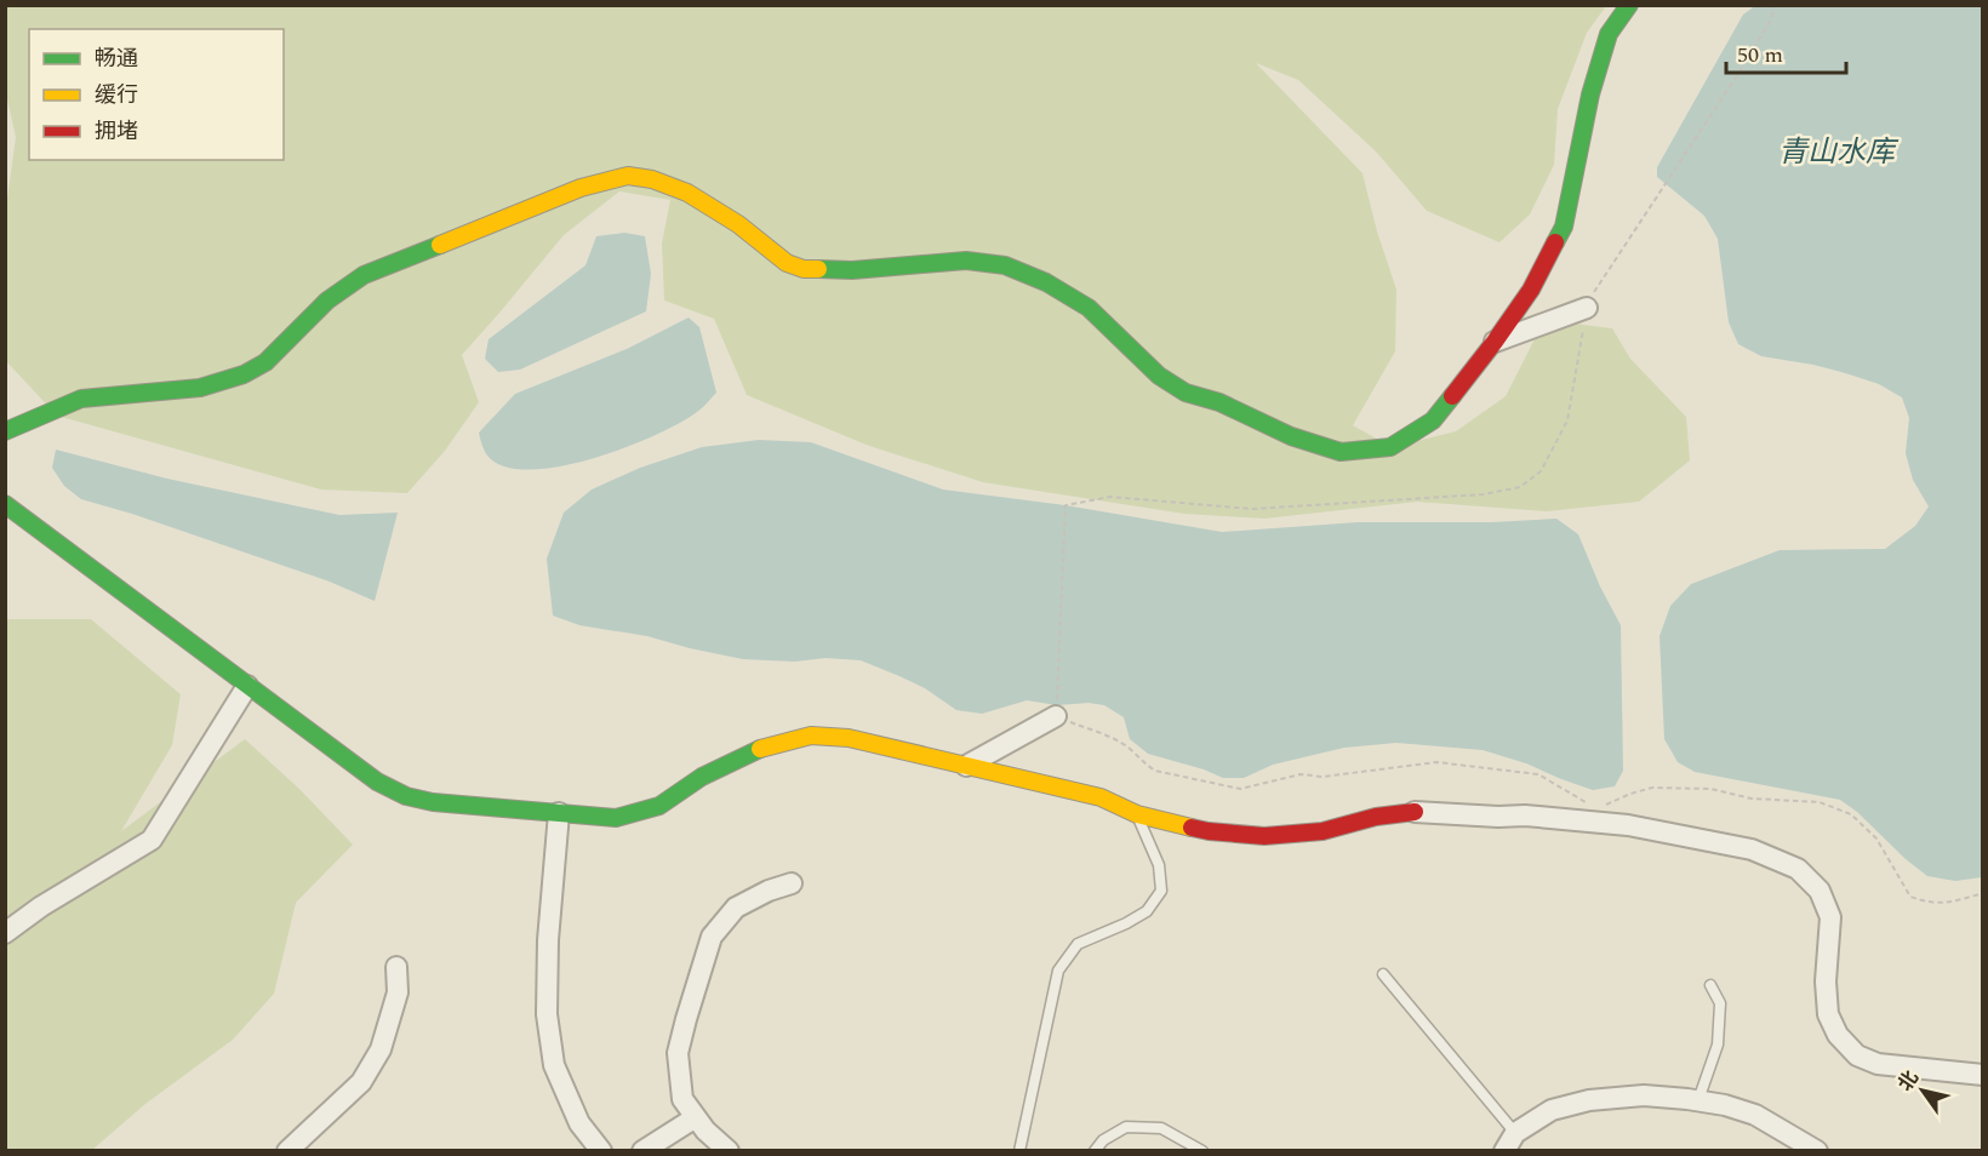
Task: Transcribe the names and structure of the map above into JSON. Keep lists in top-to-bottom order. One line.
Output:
{"water":["青山水库"],"legend":["畅通","缓行","拥堵"],"scale_bar":"50 m","north":"top left"}
